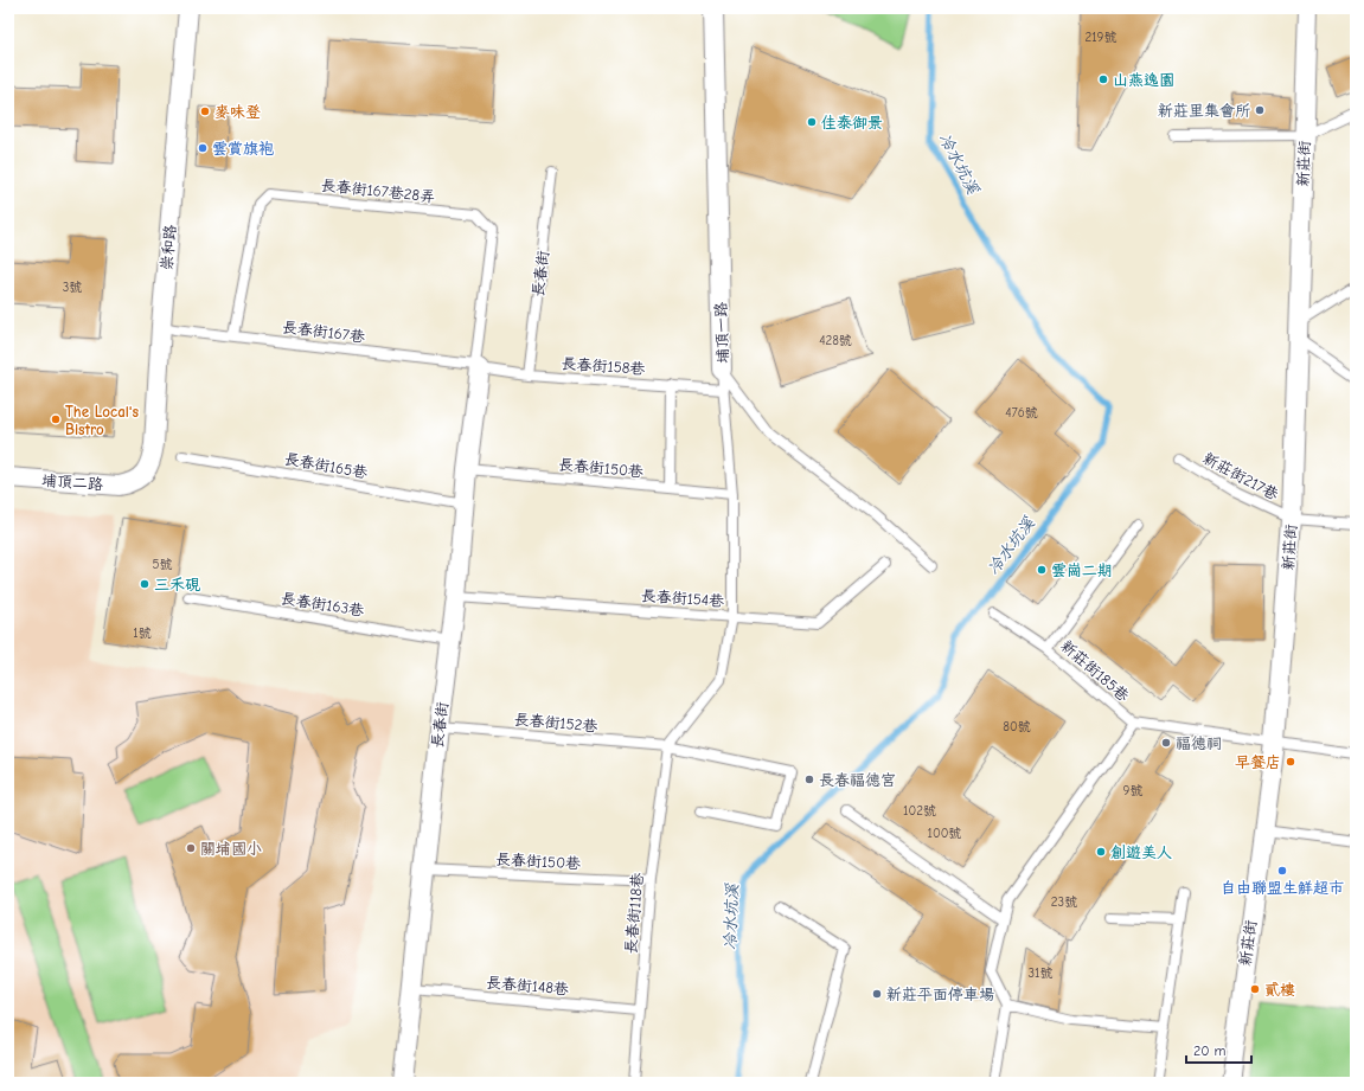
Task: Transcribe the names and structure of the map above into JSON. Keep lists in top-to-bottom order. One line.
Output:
{"streets":{"street":["新莊街","崇和路","長春街","埔頂一路","埔頂二路"],"lane":["長春街167巷28弄","長春街167巷","長春街158巷","長春街165巷","長春街150巷","新莊街217巷","長春街154巷","長春街163巷","新莊街185巷","長春街152巷","長春街118巷","長春街148巷"]},"crossings":[["新莊街","新莊街217巷"],["新莊街","新莊街185巷"],["長春街167巷28弄","長春街"],["長春街167巷28弄","長春街167巷"],["長春街167巷28弄","長春街158巷"],["崇和路","長春街167巷"],["崇和路","埔頂二路"],["長春街","長春街167巷"],["長春街","長春街158巷"],["長春街","長春街165巷"],["長春街","長春街150巷"],["長春街","長春街154巷"],["長春街","長春街163巷"],["長春街","長春街152巷"],["長春街","長春街148巷"],["長春街167巷","長春街158巷"],["長春街150巷","長春街118巷"],["長春街152巷","長春街118巷"],["長春街118巷","長春街148巷"]],"water":["冷水坑溪"],"places":["山燕逸園","新莊里集會所","麥味登","佳泰御景","雲賞旗袍","The Local's Bistro","雲崗二期","三禾硯","福德祠","早餐店","長春福德宮","關埔國小","創遊美人","自由聯盟生鮮超市","貳樓","新莊平面停車場"],"house_numbers":["219號","3號","428號","476號","5號","1號","80號","9號","102號","100號","23號","31號"],"scale_bar":"20 m"}
